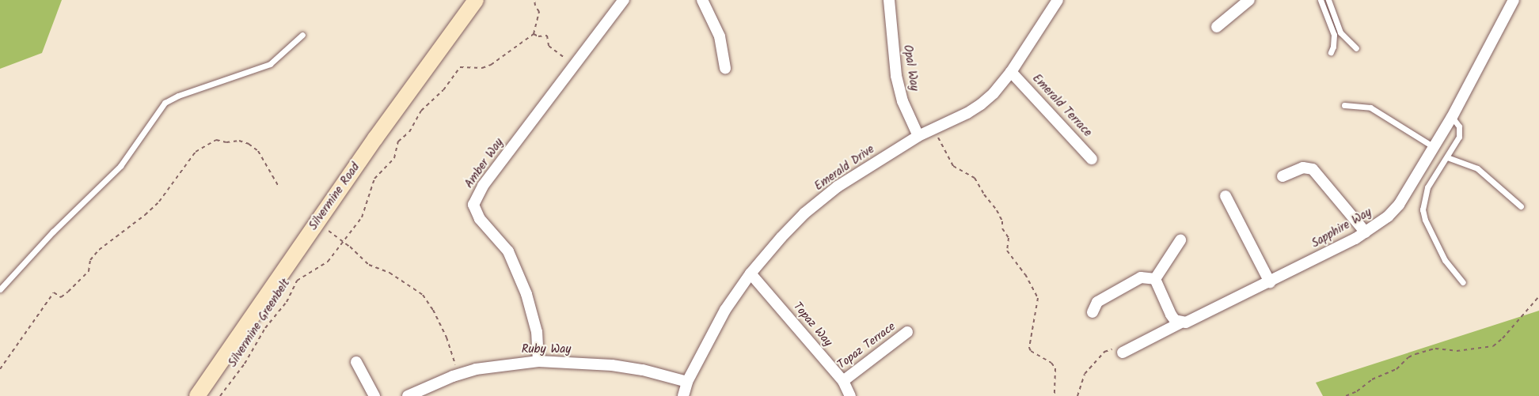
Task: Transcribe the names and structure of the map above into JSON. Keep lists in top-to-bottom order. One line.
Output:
{"streets":{"street":["Opal Way","Emerald Terrace","Amber Way","Emerald Drive","Silvermine Road","Sapphire Way","Topaz Way","Topaz Terrace","Ruby Way"],"path":["Silvermine Greenbelt"]},"crossings":[["Opal Way","Emerald Drive"],["Emerald Terrace","Emerald Drive"],["Amber Way","Ruby Way"],["Emerald Drive","Topaz Way"],["Emerald Drive","Ruby Way"],["Topaz Way","Topaz Terrace"]]}
